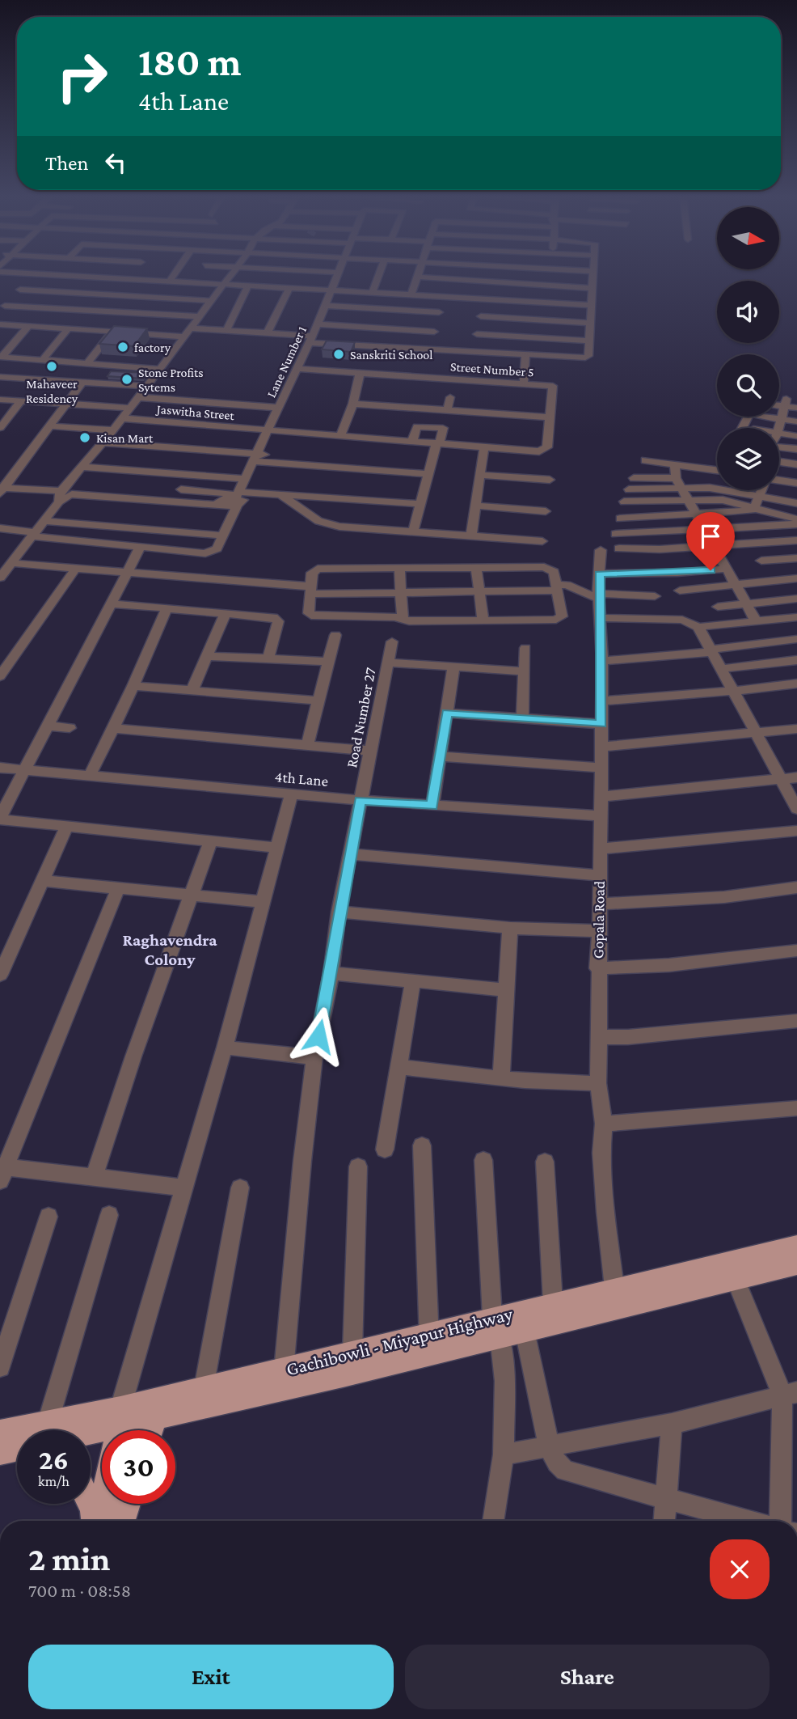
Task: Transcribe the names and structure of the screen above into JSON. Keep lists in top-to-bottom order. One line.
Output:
{"streets":{"main road":["Gachibowli - Miyapur Highway"],"street":["Lane Number 1","Street Number 5","Jaswitha Street","Road Number 27","4th Lane","Gopala Road"]},"crossings":[["Lane Number 1","Street Number 5"],["Lane Number 1","Jaswitha Street"],["Street Number 5","Jaswitha Street"],["Road Number 27","4th Lane"],["Road Number 27","Gachibowli - Miyapur Highway"],["4th Lane","Gopala Road"],["Gopala Road","Gachibowli - Miyapur Highway"]],"districts":["Raghavendra Colony"],"places":["factory","Sanskriti School","Mahaveer Residency","Stone Profits Sytems","Kisan Mart"],"north":"right","page":{"turn":["180 m","4th Lane"],"then":"Then","speed":"26 km/h","limit":"30","heading":["2 min","700 m · 08:58"],"buttons":["Exit","Share"]}}
